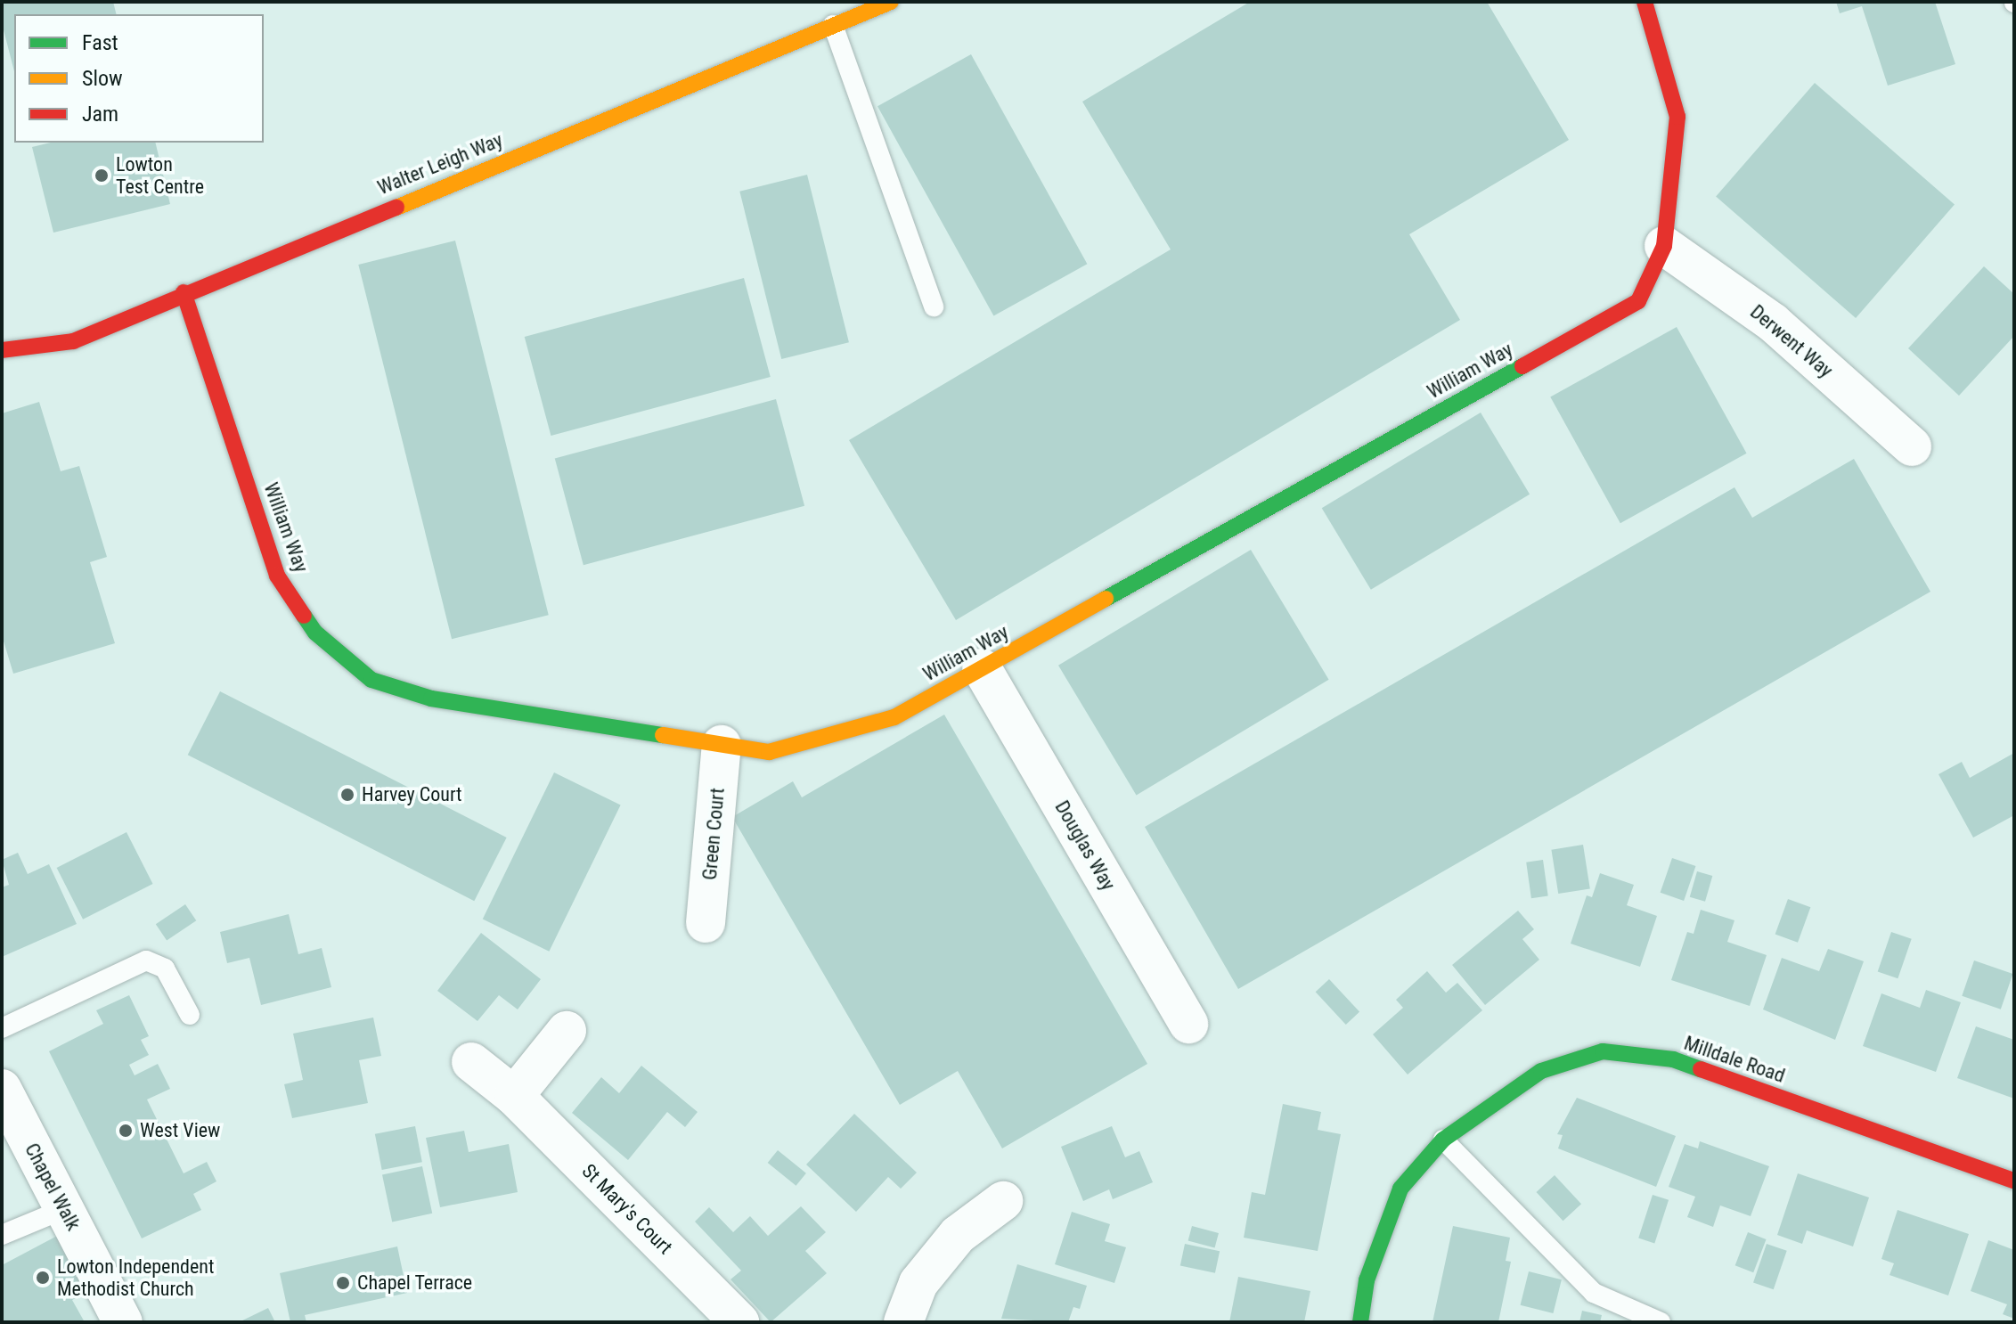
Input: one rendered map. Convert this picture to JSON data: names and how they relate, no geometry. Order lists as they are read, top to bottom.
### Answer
{
  "streets": {
    "street": [
      "Walter Leigh Way",
      "Derwent Way",
      "William Way",
      "Green Court",
      "Douglas Way",
      "Milldale Road",
      "Chapel Walk",
      "St Mary's Court"
    ]
  },
  "crossings": [
    ["Walter Leigh Way", "William Way"],
    ["Derwent Way", "William Way"],
    ["William Way", "Green Court"],
    ["William Way", "Douglas Way"]
  ],
  "places": [
    "Lowton Test Centre",
    "Harvey Court",
    "West View",
    "Lowton Independent Methodist Church",
    "Chapel Terrace"
  ],
  "legend": ["Fast", "Slow", "Jam"]
}
